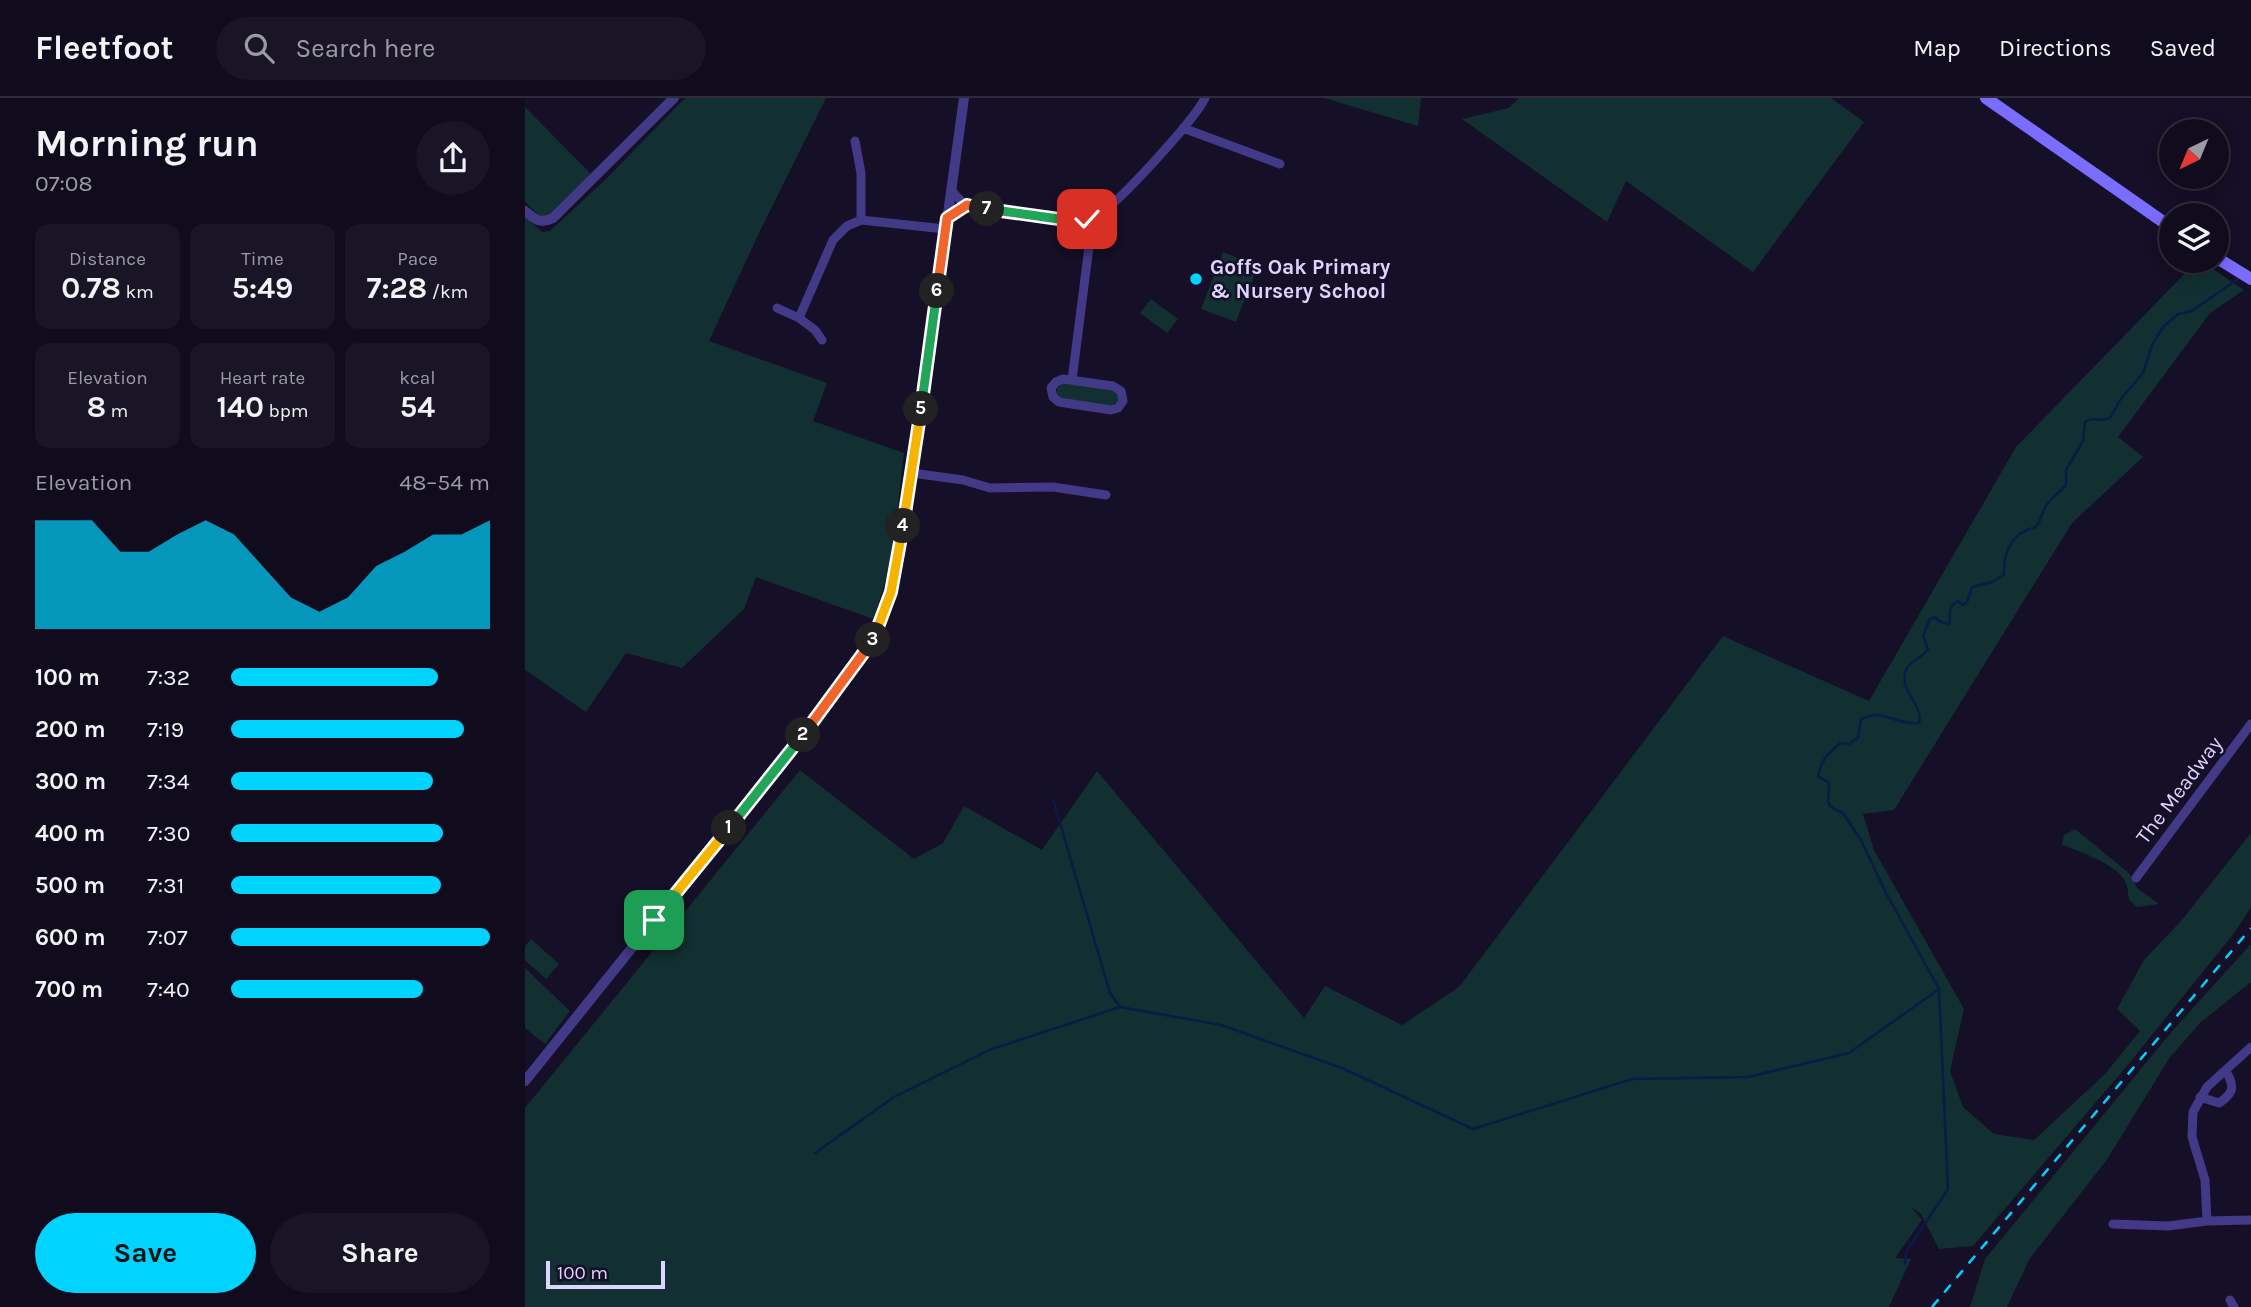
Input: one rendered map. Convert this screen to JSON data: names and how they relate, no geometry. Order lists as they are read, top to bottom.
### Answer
{
  "streets": {
    "street": ["The Meadway"]
  },
  "places": ["Goffs Oak Primary & Nursery School"],
  "scale_bar": "100 m",
  "north": "bottom left",
  "page": {
    "header": "Fleetfoot",
    "search": "Search here",
    "nav": ["Map", "Directions", "Saved"],
    "heading": ["Morning run", "07:08"],
    "pins": [
      "7",
      "6",
      "5",
      "4",
      "3",
      "2",
      "1"
    ],
    "stats": [
      ["Distance", "0.78 km"],
      ["Time", "5:49"],
      ["Pace", "7:28 /km"],
      ["Elevation", "8 m"],
      ["Heart rate", "140 bpm"],
      ["kcal", "54"]
    ],
    "chart": ["Elevation", "48–54 m"],
    "list": [
      {
        "name": "100 m",
        "note": "7:32"
      },
      {
        "name": "200 m",
        "note": "7:19"
      },
      {
        "name": "300 m",
        "note": "7:34"
      },
      {
        "name": "400 m",
        "note": "7:30"
      },
      {
        "name": "500 m",
        "note": "7:31"
      },
      {
        "name": "600 m",
        "note": "7:07"
      },
      {
        "name": "700 m",
        "note": "7:40"
      }
    ],
    "buttons": ["Save", "Share"],
    "scale": "100 m"
  }
}
